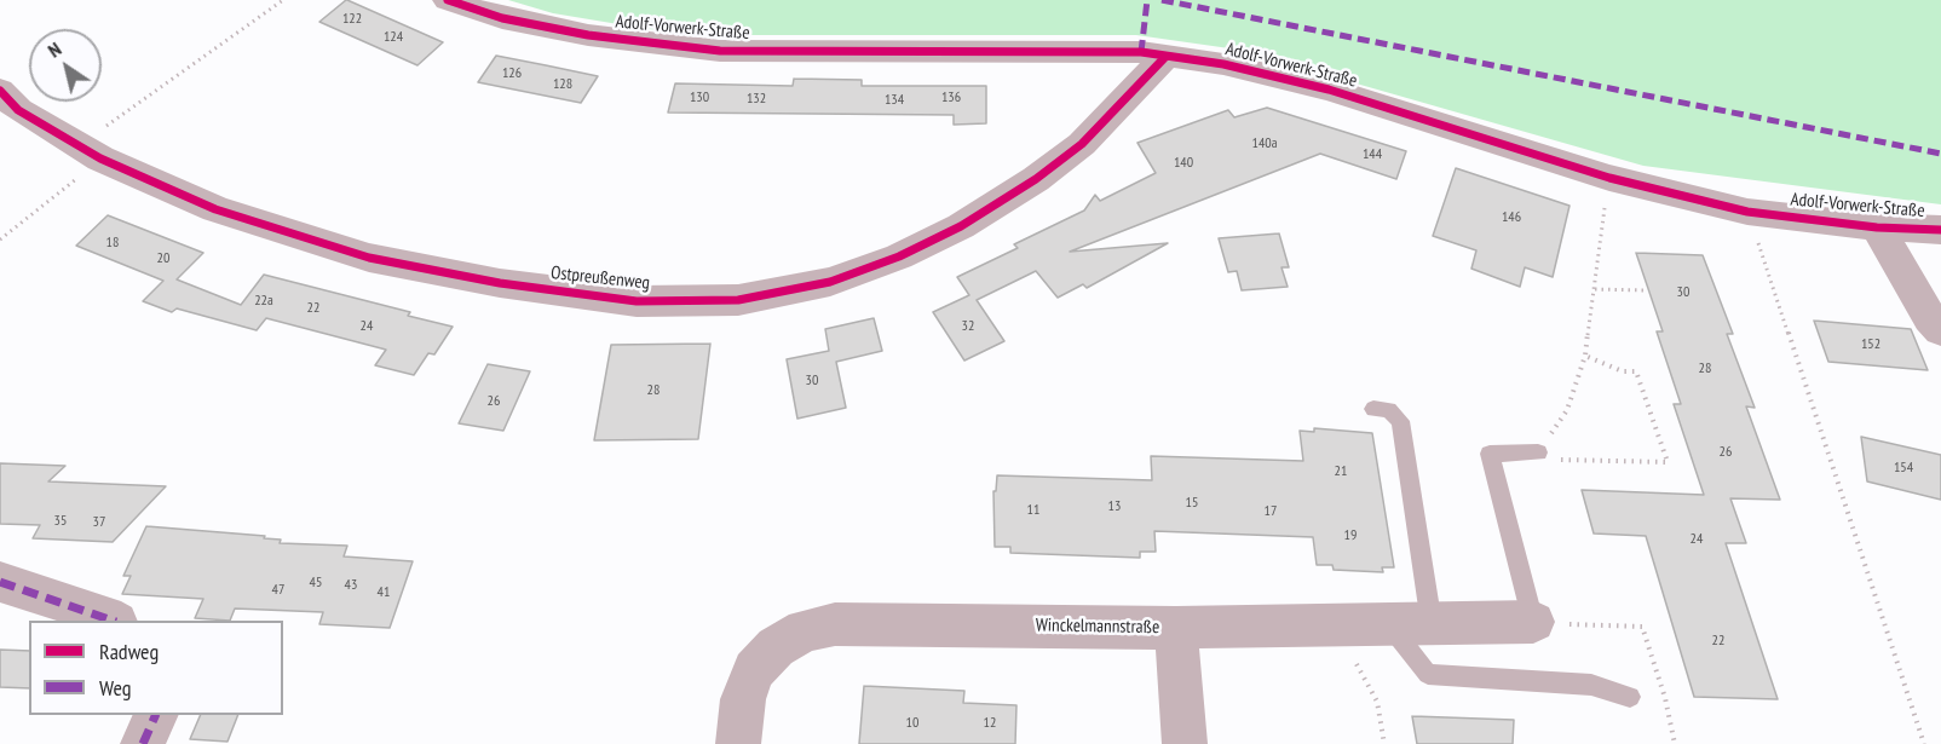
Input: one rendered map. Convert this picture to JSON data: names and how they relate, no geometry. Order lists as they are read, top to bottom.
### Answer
{
  "streets": {
    "street": ["Adolf-Vorwerk-Straße", "Ostpreußenweg", "Winckelmannstraße"]
  },
  "crossings": [
    ["Adolf-Vorwerk-Straße", "Ostpreußenweg"]
  ],
  "house_numbers": [
    "122",
    "124",
    "126",
    "128",
    "130",
    "136",
    "132",
    "134",
    "140a",
    "144",
    "140",
    "146",
    "18",
    "20",
    "30",
    "22a",
    "22",
    "24",
    "32",
    "152",
    "28",
    "30",
    "28",
    "26",
    "26",
    "154",
    "21",
    "15",
    "13",
    "11",
    "17",
    "35",
    "37",
    "19",
    "24",
    "45",
    "43",
    "47",
    "41",
    "22",
    "10",
    "12"
  ],
  "legend": ["Radweg", "Weg"],
  "north": "top left"
}
